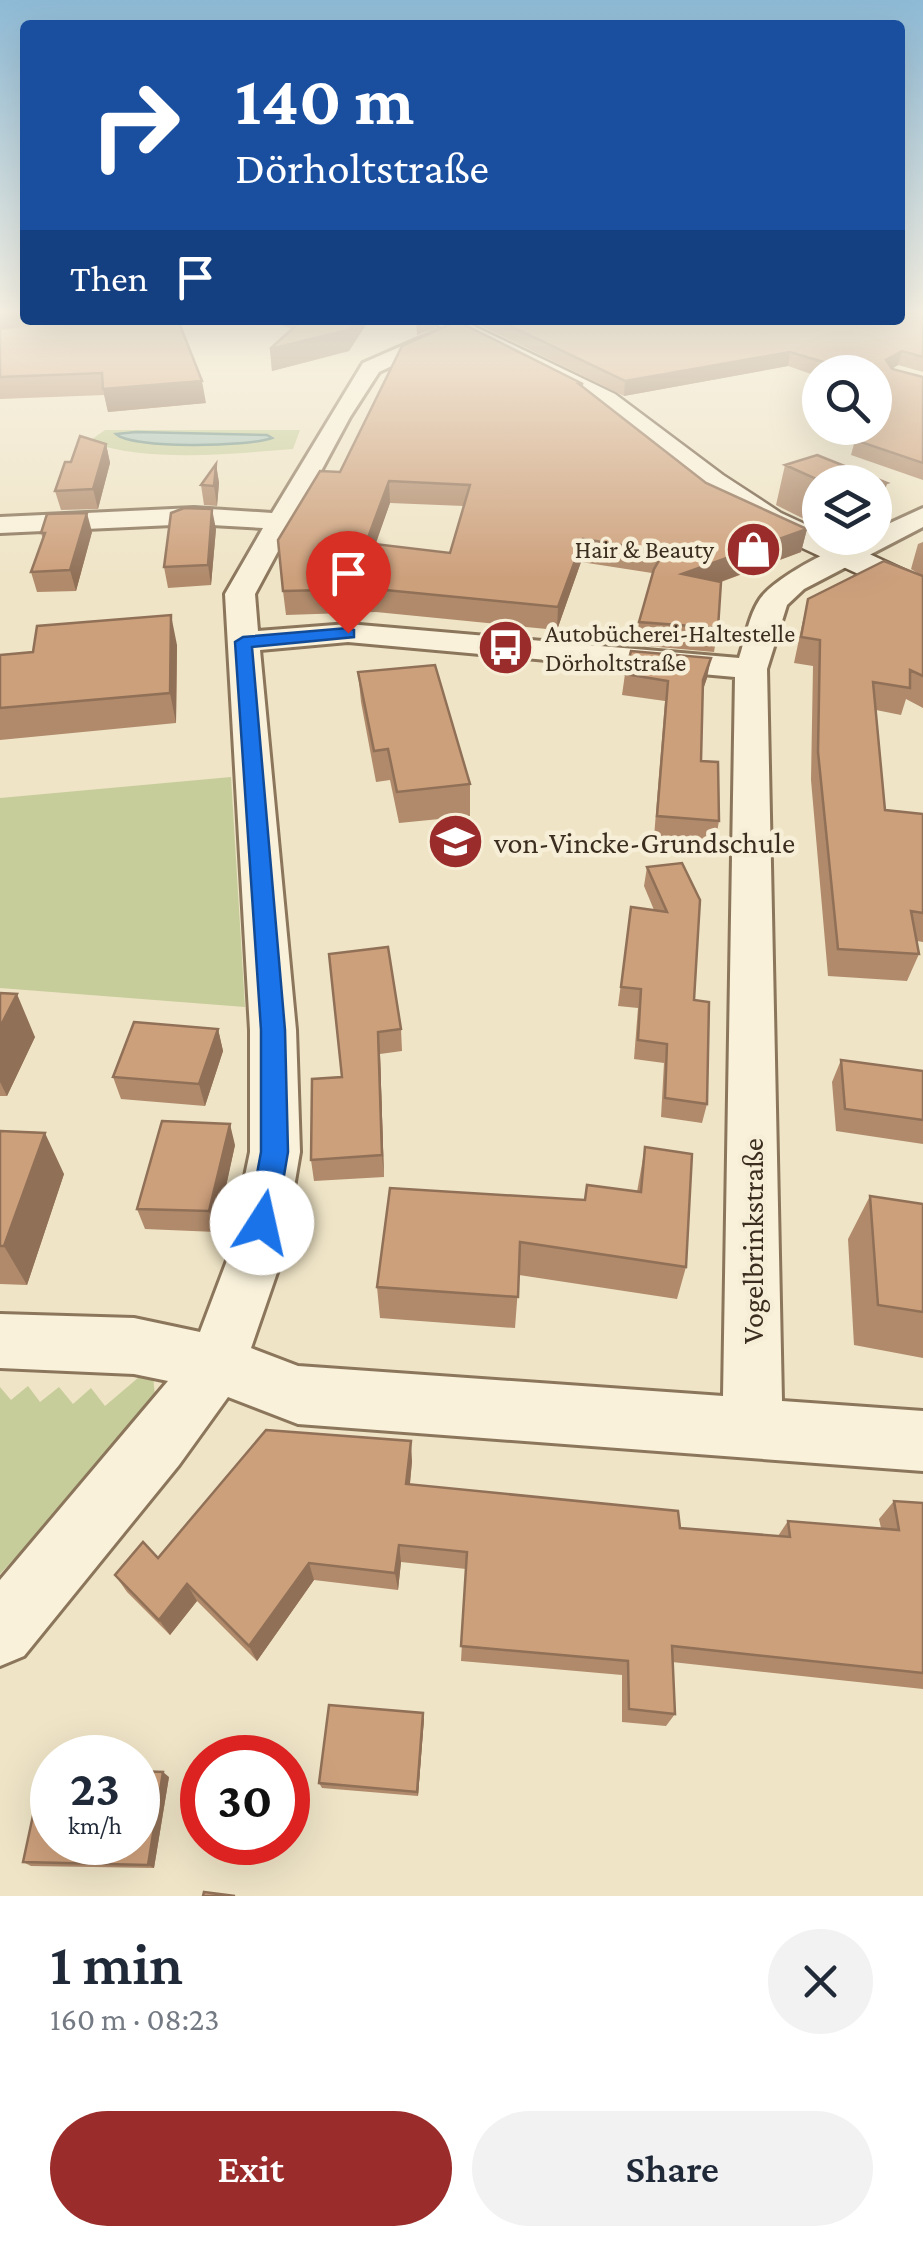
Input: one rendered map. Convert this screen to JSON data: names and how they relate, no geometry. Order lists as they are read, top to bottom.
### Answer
{
  "streets": {
    "street": ["Vogelbrinkstraße"]
  },
  "places": {
    "shop": ["Hair & Beauty"],
    "bus stop": ["Autobücherei-Haltestelle Dörholtstraße"],
    "school or university": ["von-Vincke-Grundschule"]
  },
  "page": {
    "turn": ["140 m", "Dörholtstraße"],
    "then": "Then",
    "speed": "23 km/h",
    "limit": "30",
    "heading": ["1 min", "160 m · 08:23"],
    "buttons": ["Exit", "Share"]
  }
}
